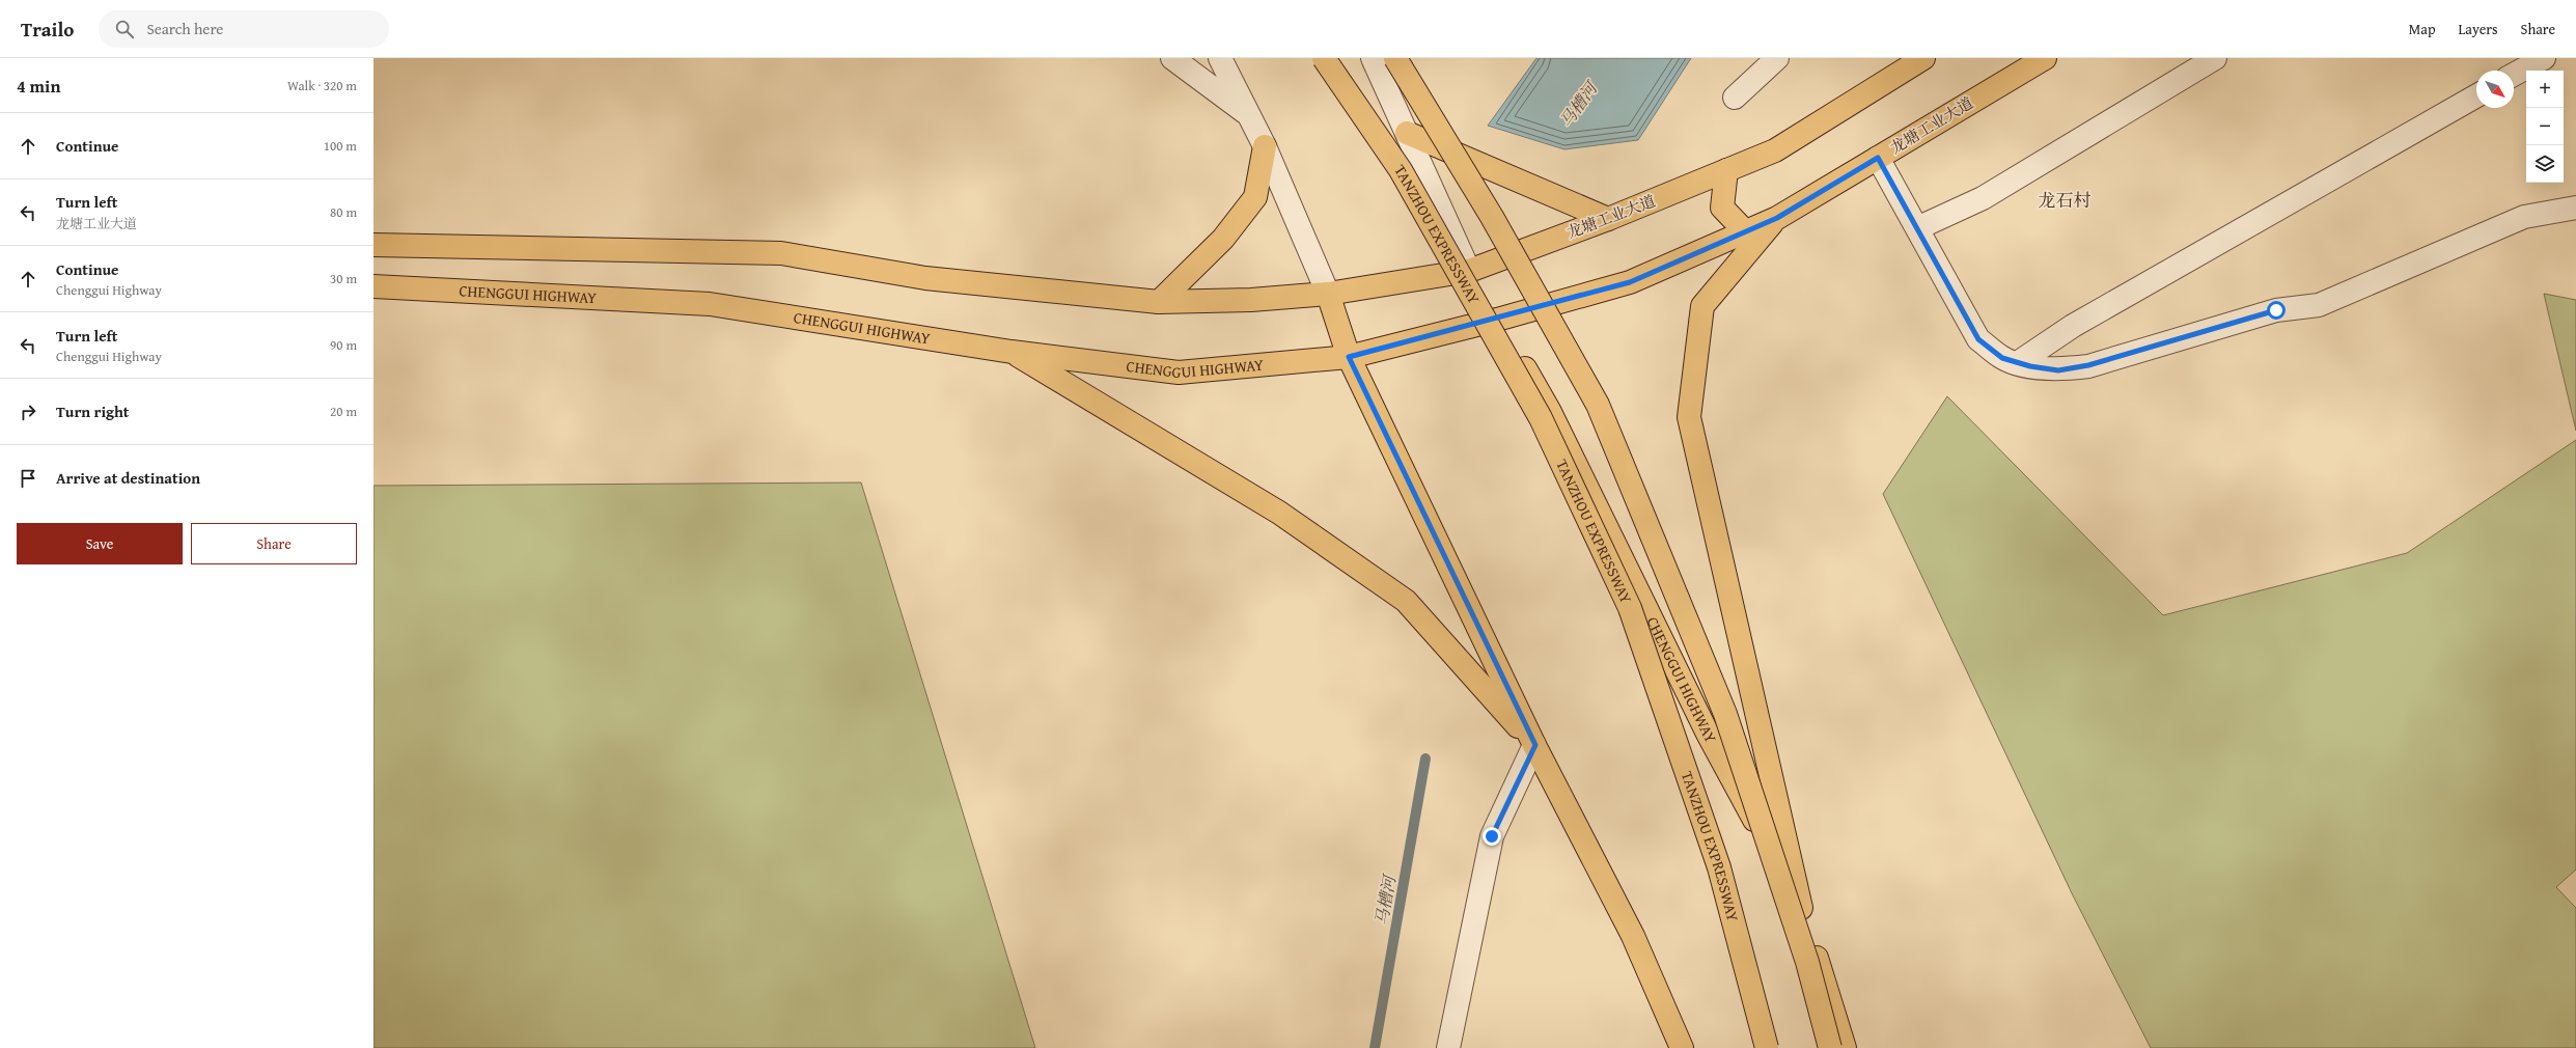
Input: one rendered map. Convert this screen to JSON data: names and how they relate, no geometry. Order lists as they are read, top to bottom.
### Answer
{
  "streets": {
    "main road": ["龙塘工业大道", "TANZHOU EXPRESSWAY", "CHENGGUI HIGHWAY"]
  },
  "crossings": [
    ["龙塘工业大道", "CHENGGUI HIGHWAY"]
  ],
  "districts": ["龙石村"],
  "water": ["马槽河"],
  "north": "bottom right",
  "page": {
    "header": "Trailo",
    "search": "Search here",
    "nav": ["Map", "Layers", "Share"],
    "heading": ["4 min", "Walk · 320 m"],
    "map_buttons": ["+", "−"],
    "list": [
      ["Continue", "100 m"],
      ["Turn left", "龙塘工业大道", "80 m"],
      ["Continue", "Chenggui Highway", "30 m"],
      ["Turn left", "Chenggui Highway", "90 m"],
      ["Turn right", "20 m"],
      "Arrive at destination"
    ],
    "buttons": ["Save", "Share"]
  }
}
